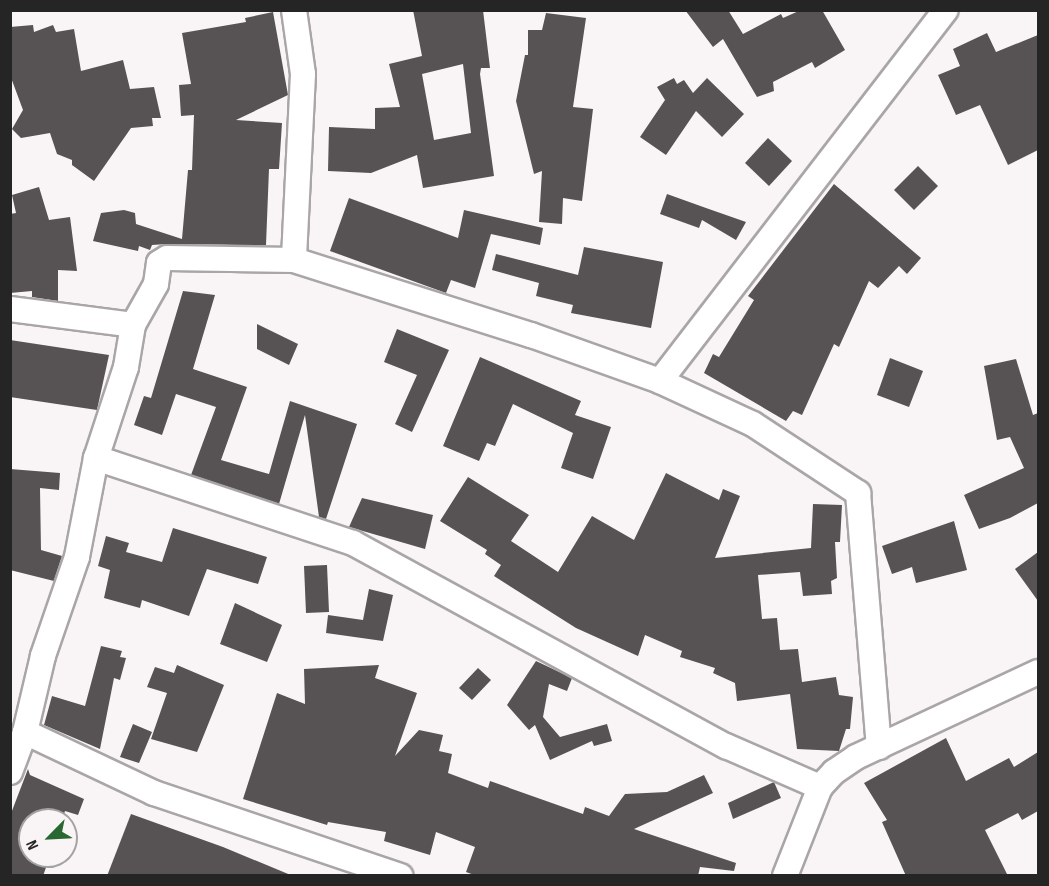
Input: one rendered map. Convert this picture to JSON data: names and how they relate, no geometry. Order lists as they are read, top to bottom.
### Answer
{
  "north": "bottom left"
}
